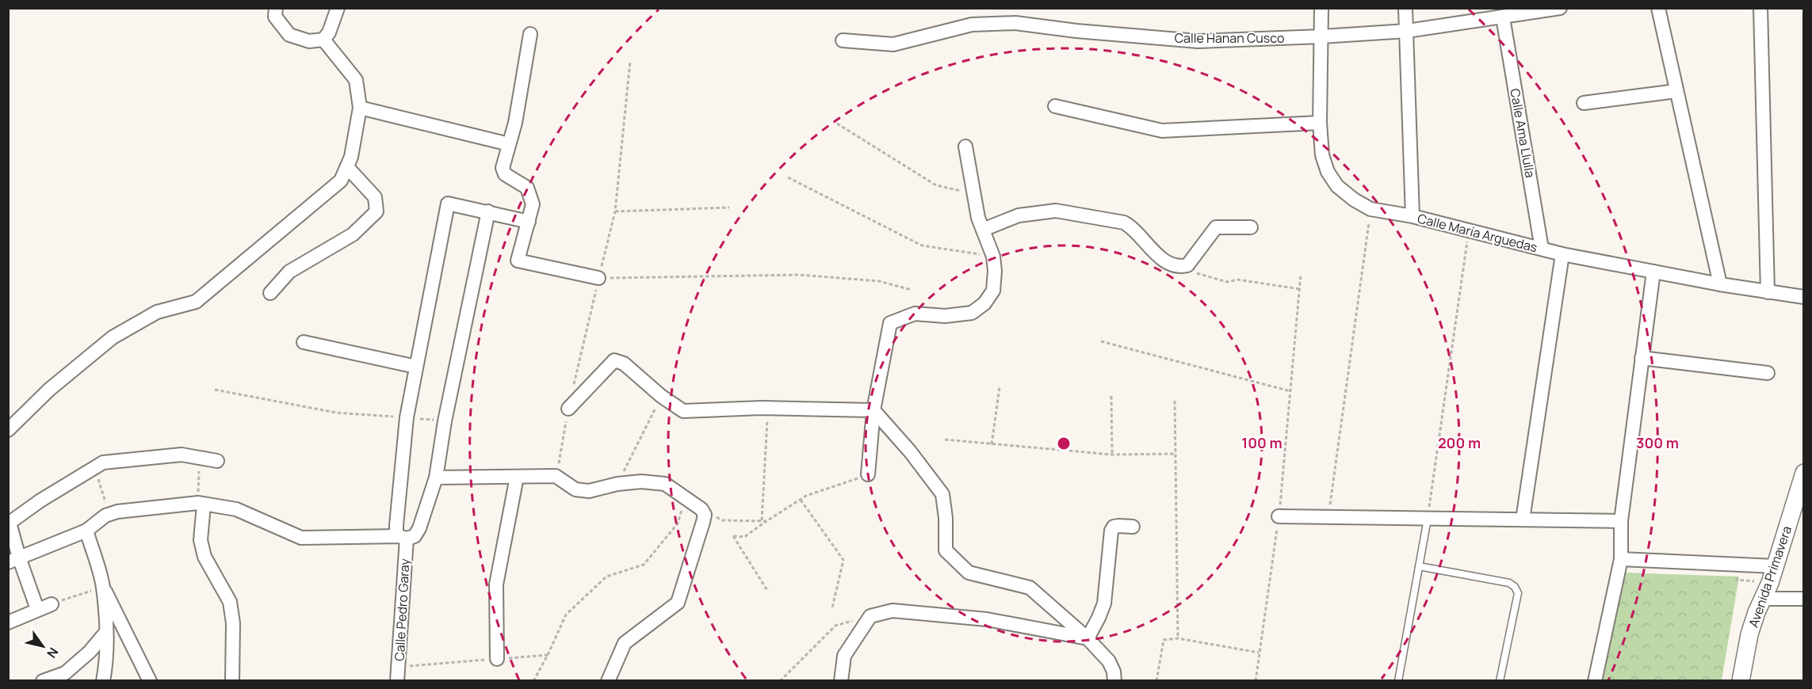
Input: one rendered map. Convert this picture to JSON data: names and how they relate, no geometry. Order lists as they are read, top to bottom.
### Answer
{
  "streets": {
    "street": [
      "Calle Hanan Cusco",
      "Calle Ama Llulla",
      "Calle María Arguedas",
      "Avenida Primavera",
      "Calle Pedro Garay"
    ]
  },
  "crossings": [
    ["Calle Hanan Cusco", "Calle Ama Llulla"],
    ["Calle Hanan Cusco", "Calle María Arguedas"],
    ["Calle Ama Llulla", "Calle María Arguedas"]
  ],
  "north": "bottom right",
  "rings": ["100 m", "200 m", "300 m"]
}
